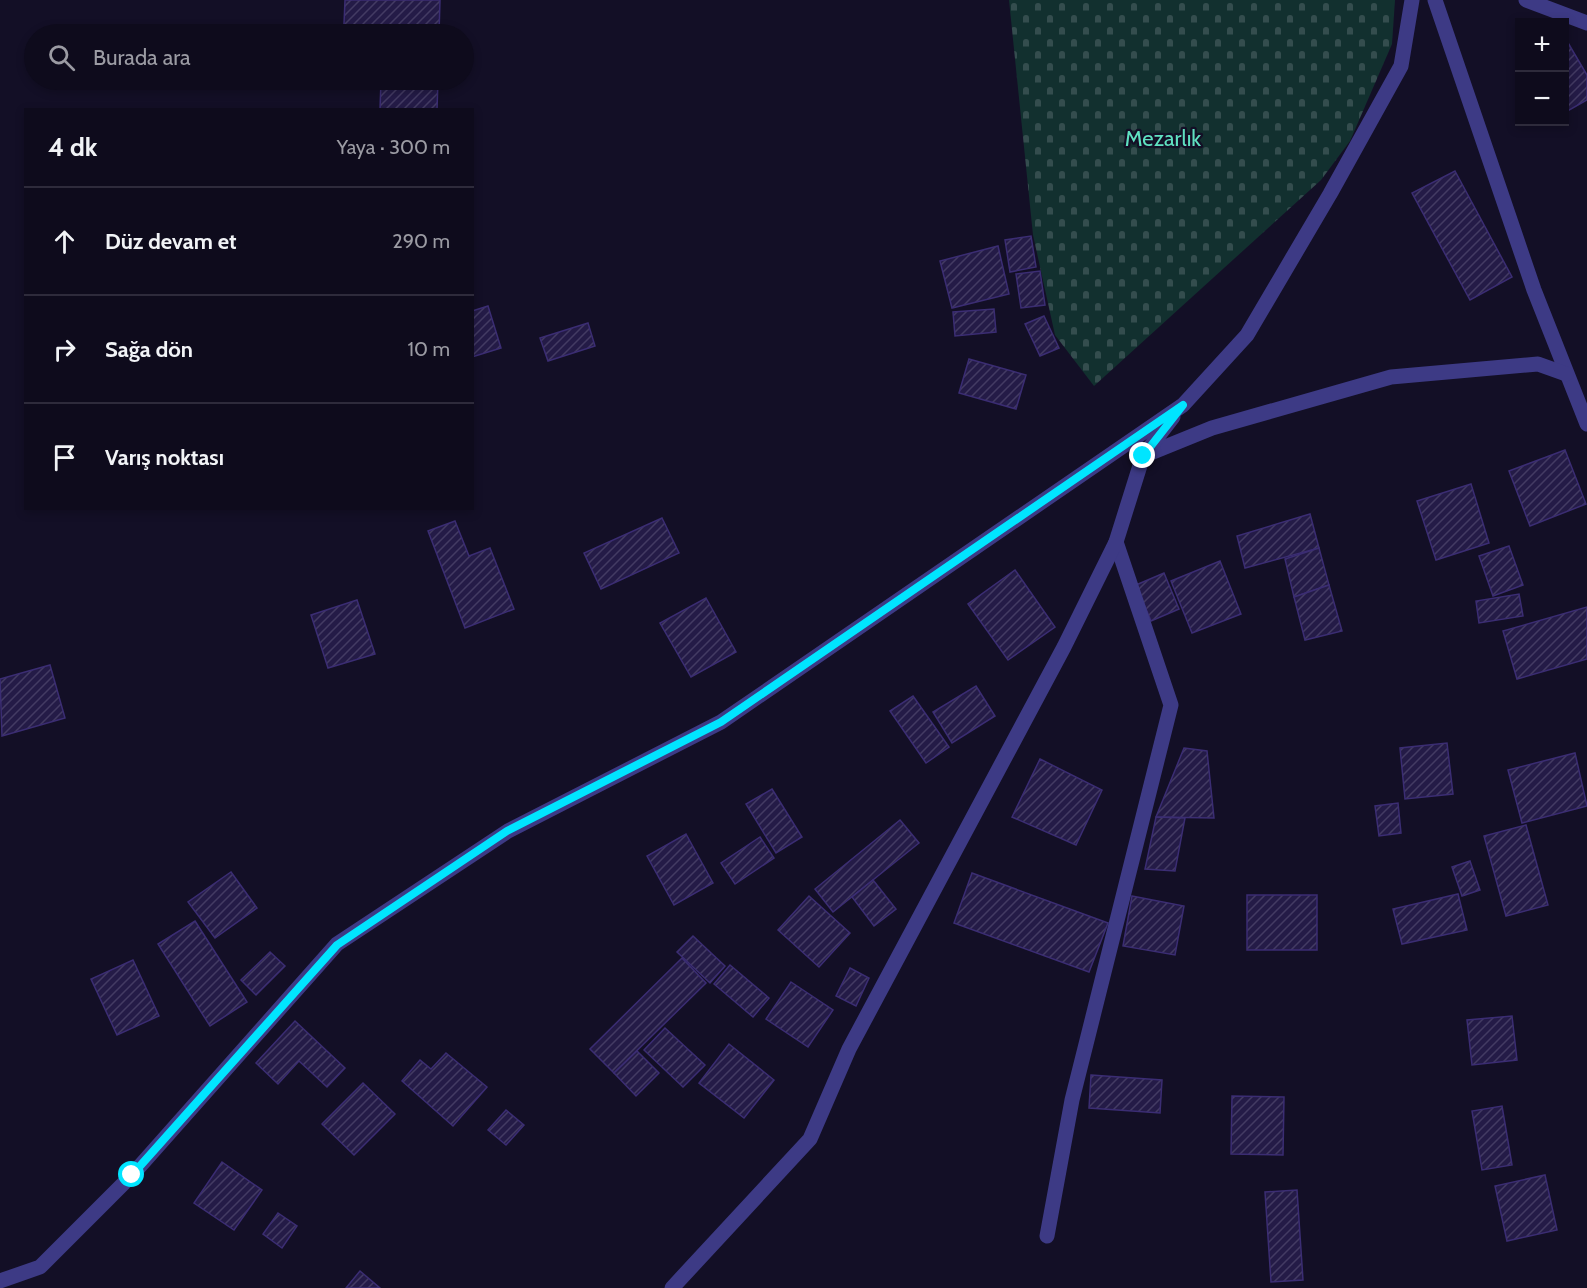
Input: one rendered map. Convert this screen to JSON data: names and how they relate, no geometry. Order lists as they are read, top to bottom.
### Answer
{
  "parks": ["Mezarlık"],
  "page": {
    "map_buttons": ["+", "−"],
    "search": "Burada ara",
    "heading": ["4 dk", "Yaya · 300 m"],
    "list": [
      ["Düz devam et", "290 m"],
      ["Sağa dön", "10 m"],
      "Varış noktası"
    ]
  }
}
